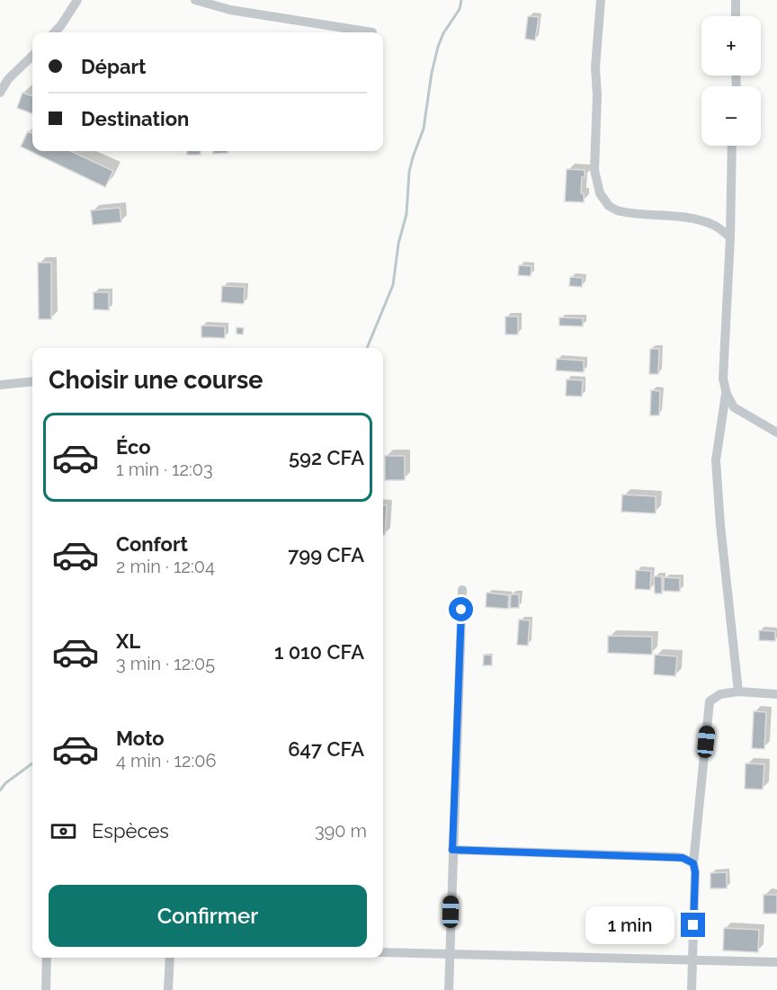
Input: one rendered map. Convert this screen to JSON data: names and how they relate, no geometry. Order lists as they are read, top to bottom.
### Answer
{
  "page": {
    "map_buttons": ["+", "−"],
    "banner": ["Départ", "Destination"],
    "heading": "Choisir une course",
    "list": [
      {
        "name": "Éco",
        "note": "1 min · 12:03",
        "value": "592 CFA"
      },
      {
        "name": "Confort",
        "note": "2 min · 12:04",
        "value": "799 CFA"
      },
      {
        "name": "XL",
        "note": "3 min · 12:05",
        "value": "1 010 CFA"
      },
      {
        "name": "Moto",
        "note": "4 min · 12:06",
        "value": "647 CFA"
      }
    ],
    "pay": ["Espèces", "390 m"],
    "buttons": "Confirmer",
    "bubble": "1 min"
  }
}
